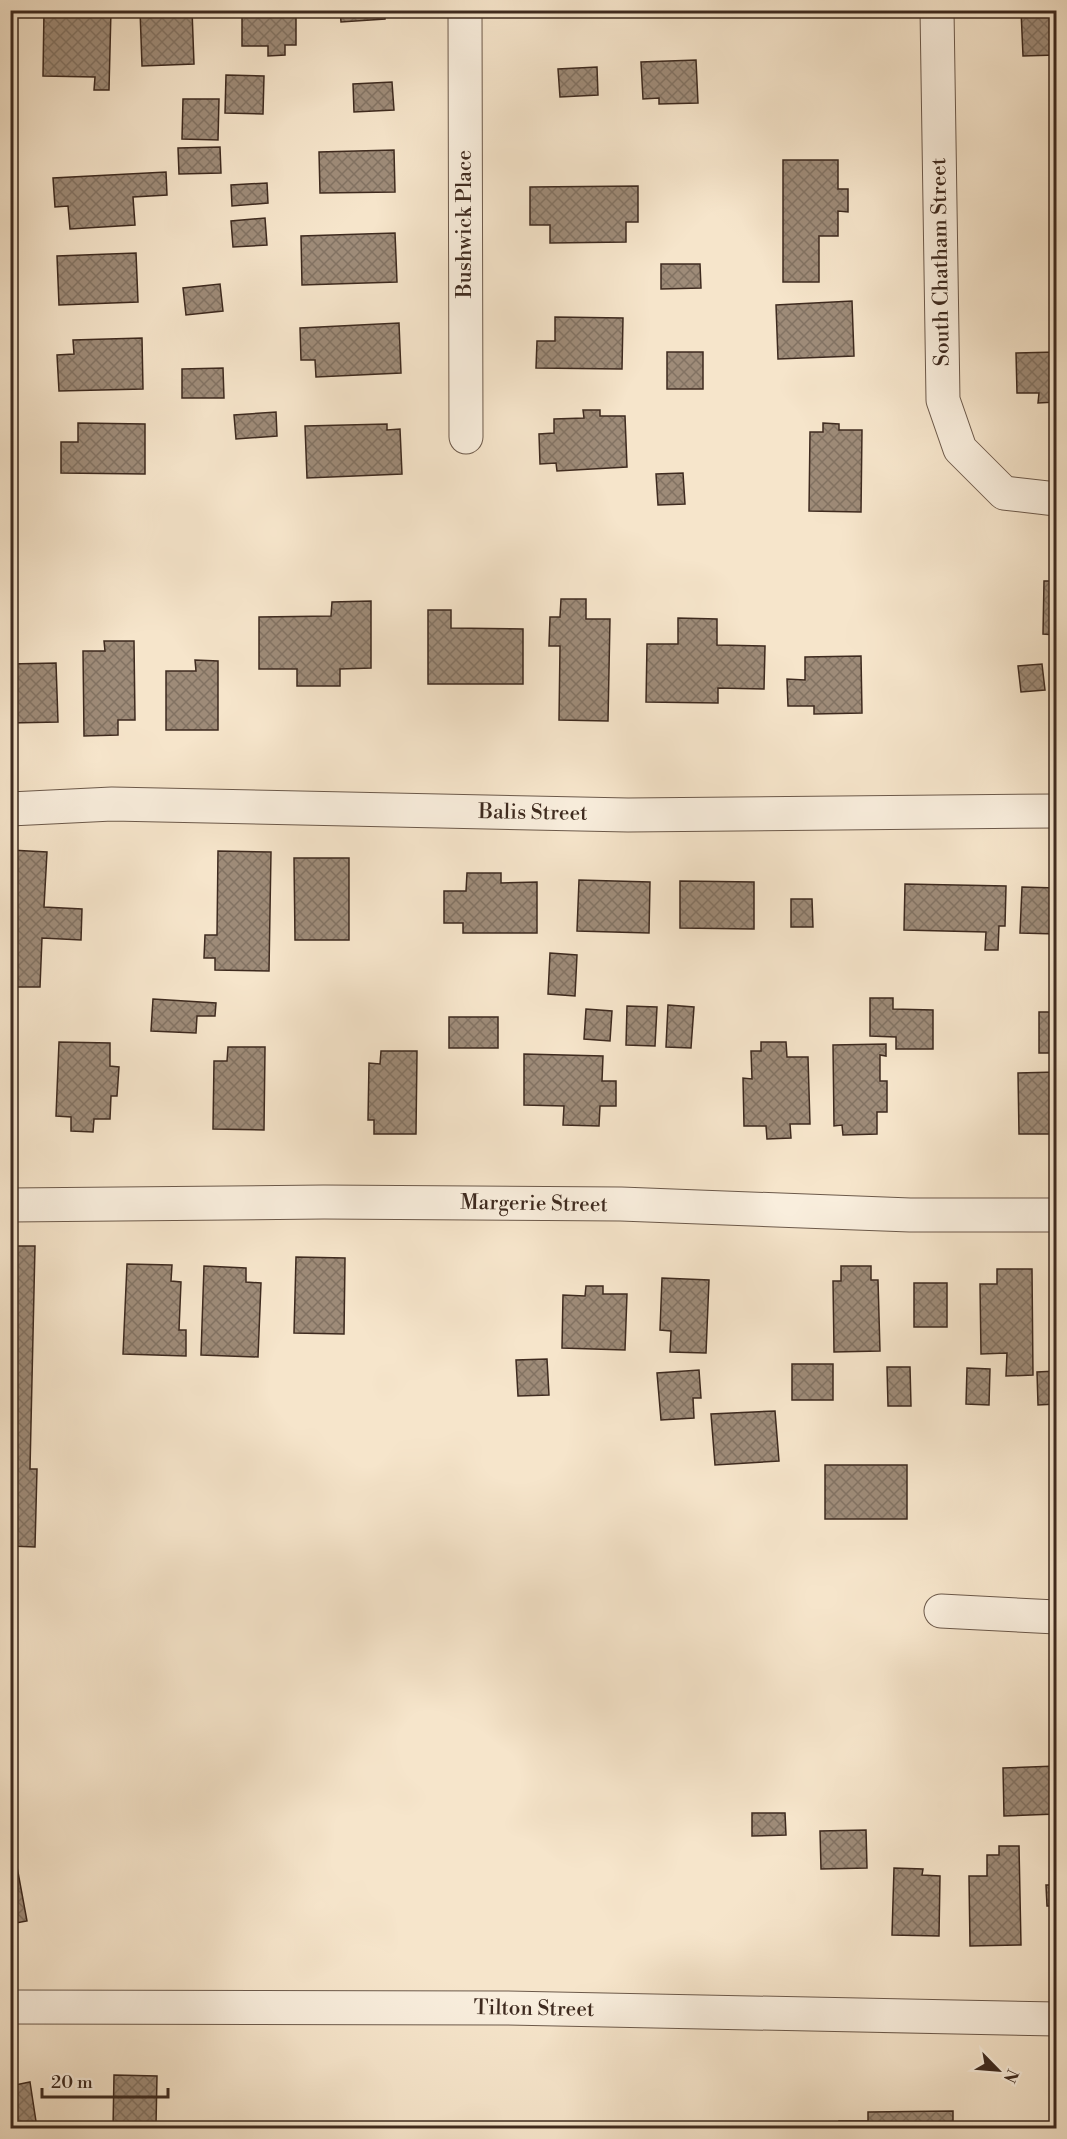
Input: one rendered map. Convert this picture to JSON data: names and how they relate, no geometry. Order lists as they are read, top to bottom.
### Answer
{
  "streets": {
    "street": [
      "Bushwick Place",
      "South Chatham Street",
      "Balis Street",
      "Margerie Street",
      "Tilton Street"
    ]
  },
  "scale_bar": "20 m",
  "north": "bottom right"
}
